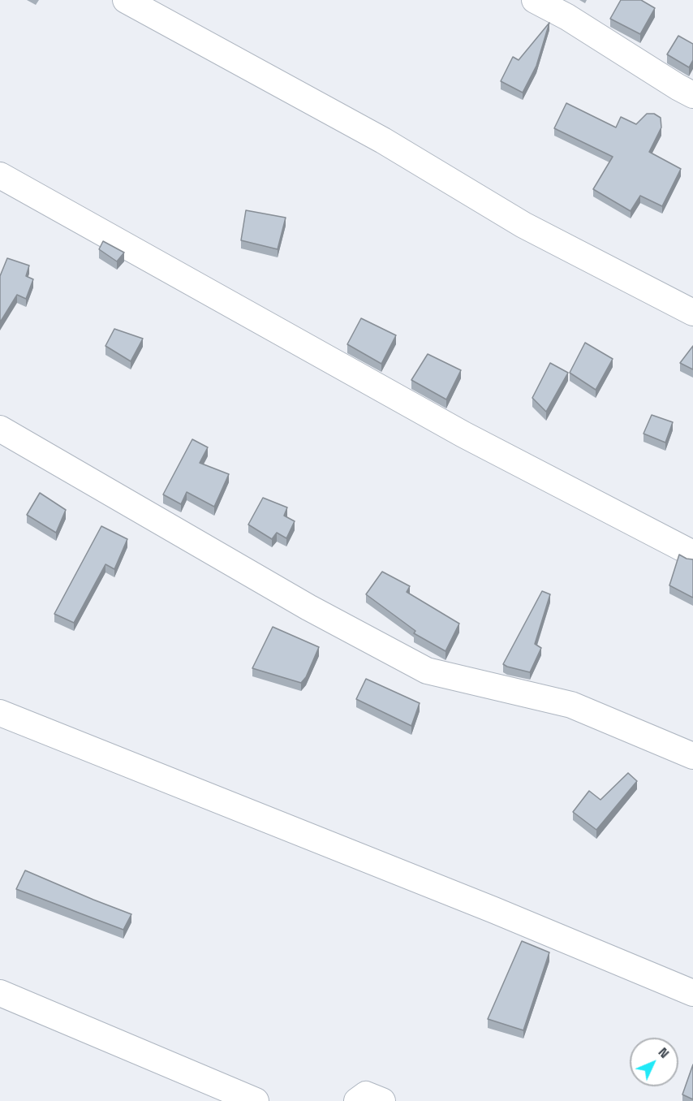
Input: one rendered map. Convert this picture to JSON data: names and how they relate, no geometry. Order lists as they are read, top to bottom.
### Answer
{
  "north": "top right"
}
